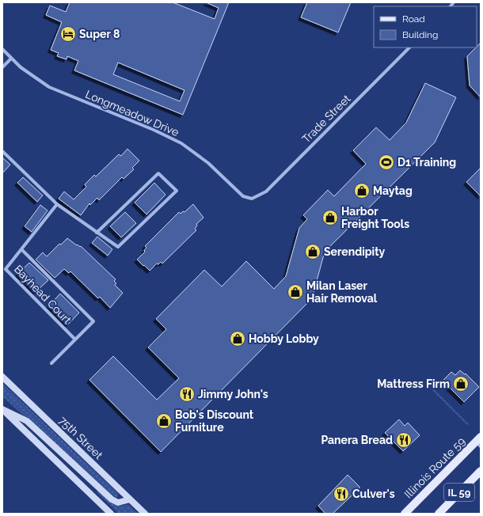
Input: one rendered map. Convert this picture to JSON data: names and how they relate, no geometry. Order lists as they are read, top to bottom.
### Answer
{
  "streets": {
    "main road": ["75th Street", "Illinois Route 59", "IL 59"],
    "street": ["Longmeadow Drive", "Trade Street", "Bayhead Court"]
  },
  "crossings": [
    ["Longmeadow Drive", "Trade Street"]
  ],
  "places": {
    "hotel": ["Super 8"],
    "sports": ["D1 Training"],
    "shop": [
      "Maytag",
      "Harbor Freight Tools",
      "Serendipity",
      "Milan Laser Hair Removal",
      "Hobby Lobby",
      "Mattress Firm",
      "Bob's Discount Furniture"
    ],
    "restaurant": ["Jimmy John's", "Panera Bread", "Culver's"]
  },
  "legend": ["Road", "Building"]
}
